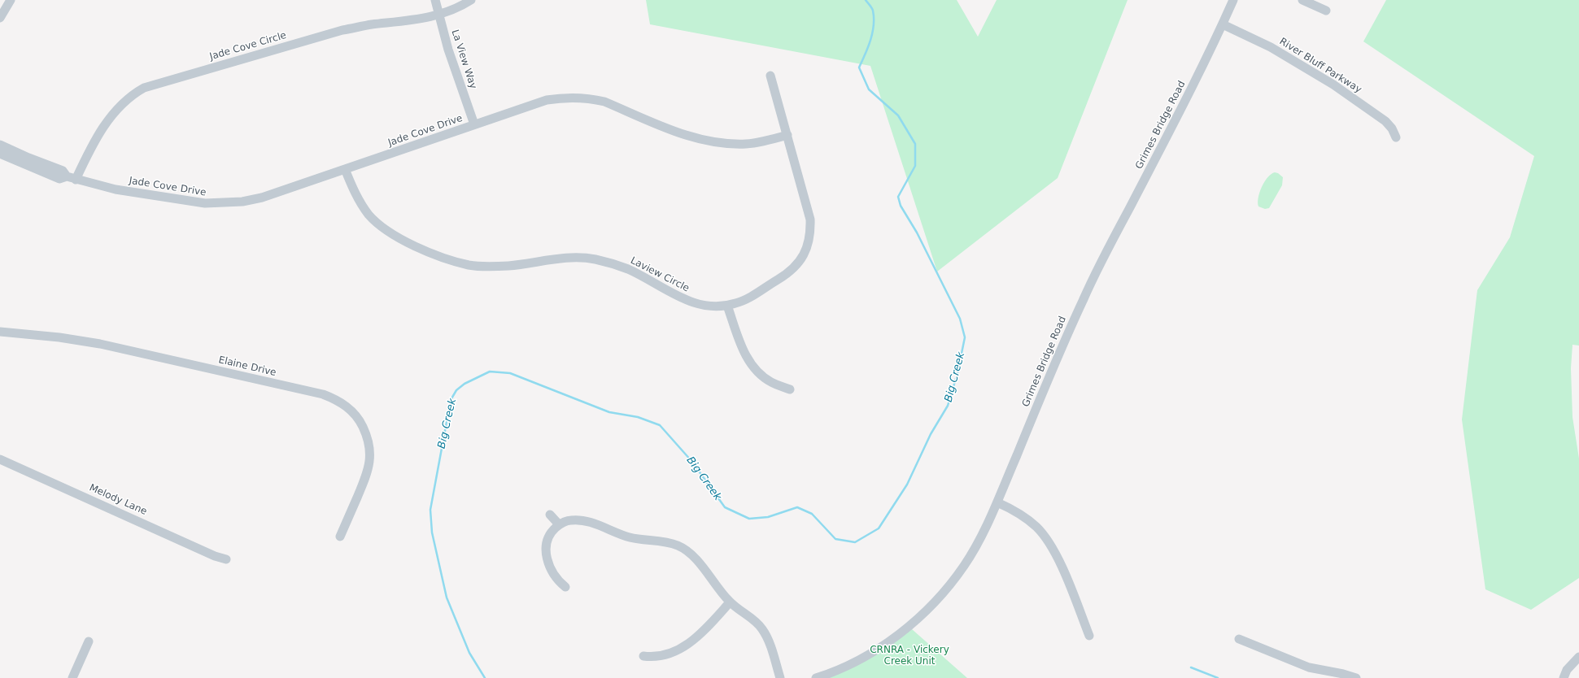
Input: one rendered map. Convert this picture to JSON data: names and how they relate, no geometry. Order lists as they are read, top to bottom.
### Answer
{
  "streets": {
    "street": [
      "Jade Cove Circle",
      "La View Way",
      "River Bluff Parkway",
      "Grimes Bridge Road",
      "Jade Cove Drive",
      "Laview Circle",
      "Elaine Drive",
      "Melody Lane"
    ]
  },
  "crossings": [
    ["Jade Cove Circle", "La View Way"],
    ["Jade Cove Circle", "Jade Cove Drive"],
    ["La View Way", "Jade Cove Drive"],
    ["River Bluff Parkway", "Grimes Bridge Road"],
    ["Jade Cove Drive", "Laview Circle"]
  ],
  "water": ["Big Creek"],
  "parks": ["CRNRA - Vickery Creek Unit"]
}
